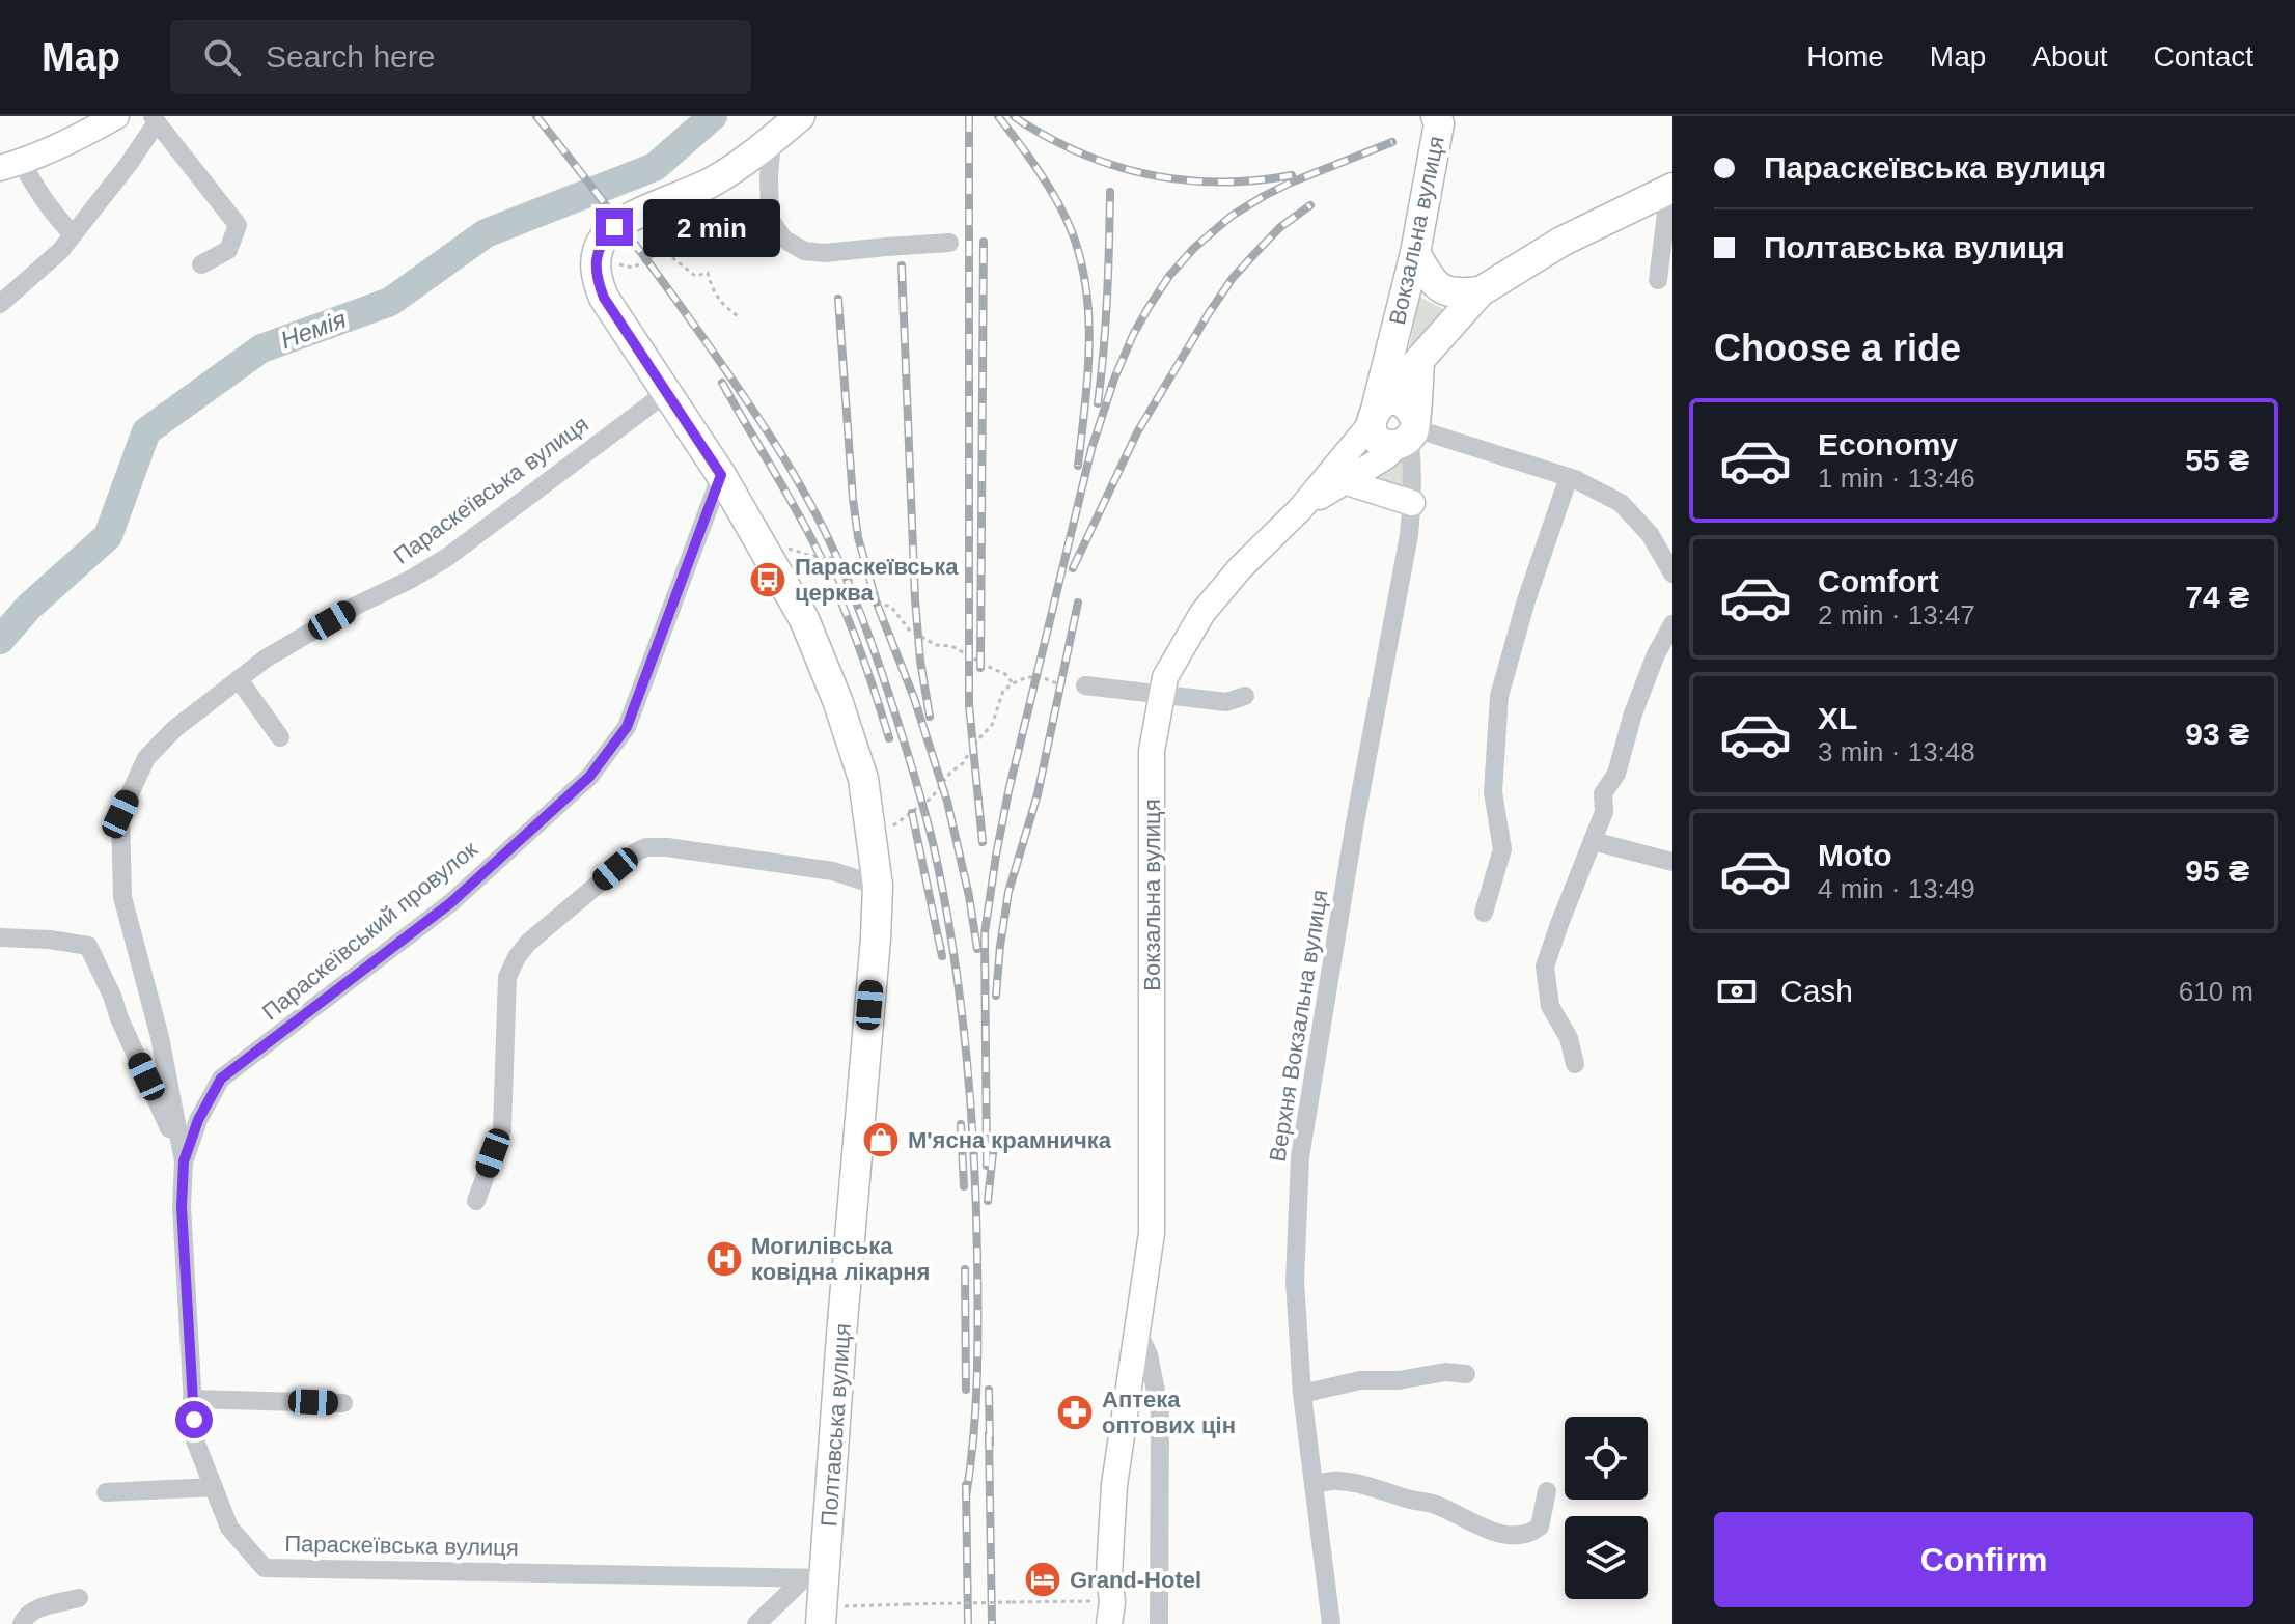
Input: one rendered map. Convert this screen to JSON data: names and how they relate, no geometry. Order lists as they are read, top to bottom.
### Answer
{
  "streets": {
    "highway": ["Вокзальна вулиця", "Полтавська вулиця"],
    "street": ["Параскеївська вулиця", "Параскеївський провулок", "Верхня Вокзальна вулиця"]
  },
  "crossings": [
    ["Вокзальна вулиця", "Верхня Вокзальна вулиця"],
    ["Параскеївська вулиця", "Параскеївський провулок"],
    ["Параскеївська вулиця", "Полтавська вулиця"],
    ["Параскеївський провулок", "Полтавська вулиця"]
  ],
  "water": ["Немія"],
  "places": {
    "bus stop": ["Параскеївська церква"],
    "shop": ["М'ясна крамничка"],
    "hospital": ["Могилівська ковідна лікарня"],
    "pharmacy": ["Аптека оптових цін"],
    "hotel": ["Grand-Hotel"]
  },
  "page": {
    "header": "Map",
    "search": "Search here",
    "nav": [
      "Home",
      "Map",
      "About",
      "Contact"
    ],
    "banner": ["Параскеївська вулиця", "Полтавська вулиця"],
    "bubble": "2 min",
    "heading": "Choose a ride",
    "list": [
      {
        "name": "Economy",
        "note": "1 min · 13:46",
        "value": "55 ₴"
      },
      {
        "name": "Comfort",
        "note": "2 min · 13:47",
        "value": "74 ₴"
      },
      {
        "name": "XL",
        "note": "3 min · 13:48",
        "value": "93 ₴"
      },
      {
        "name": "Moto",
        "note": "4 min · 13:49",
        "value": "95 ₴"
      }
    ],
    "pay": ["Cash", "610 m"],
    "buttons": "Confirm"
  }
}
